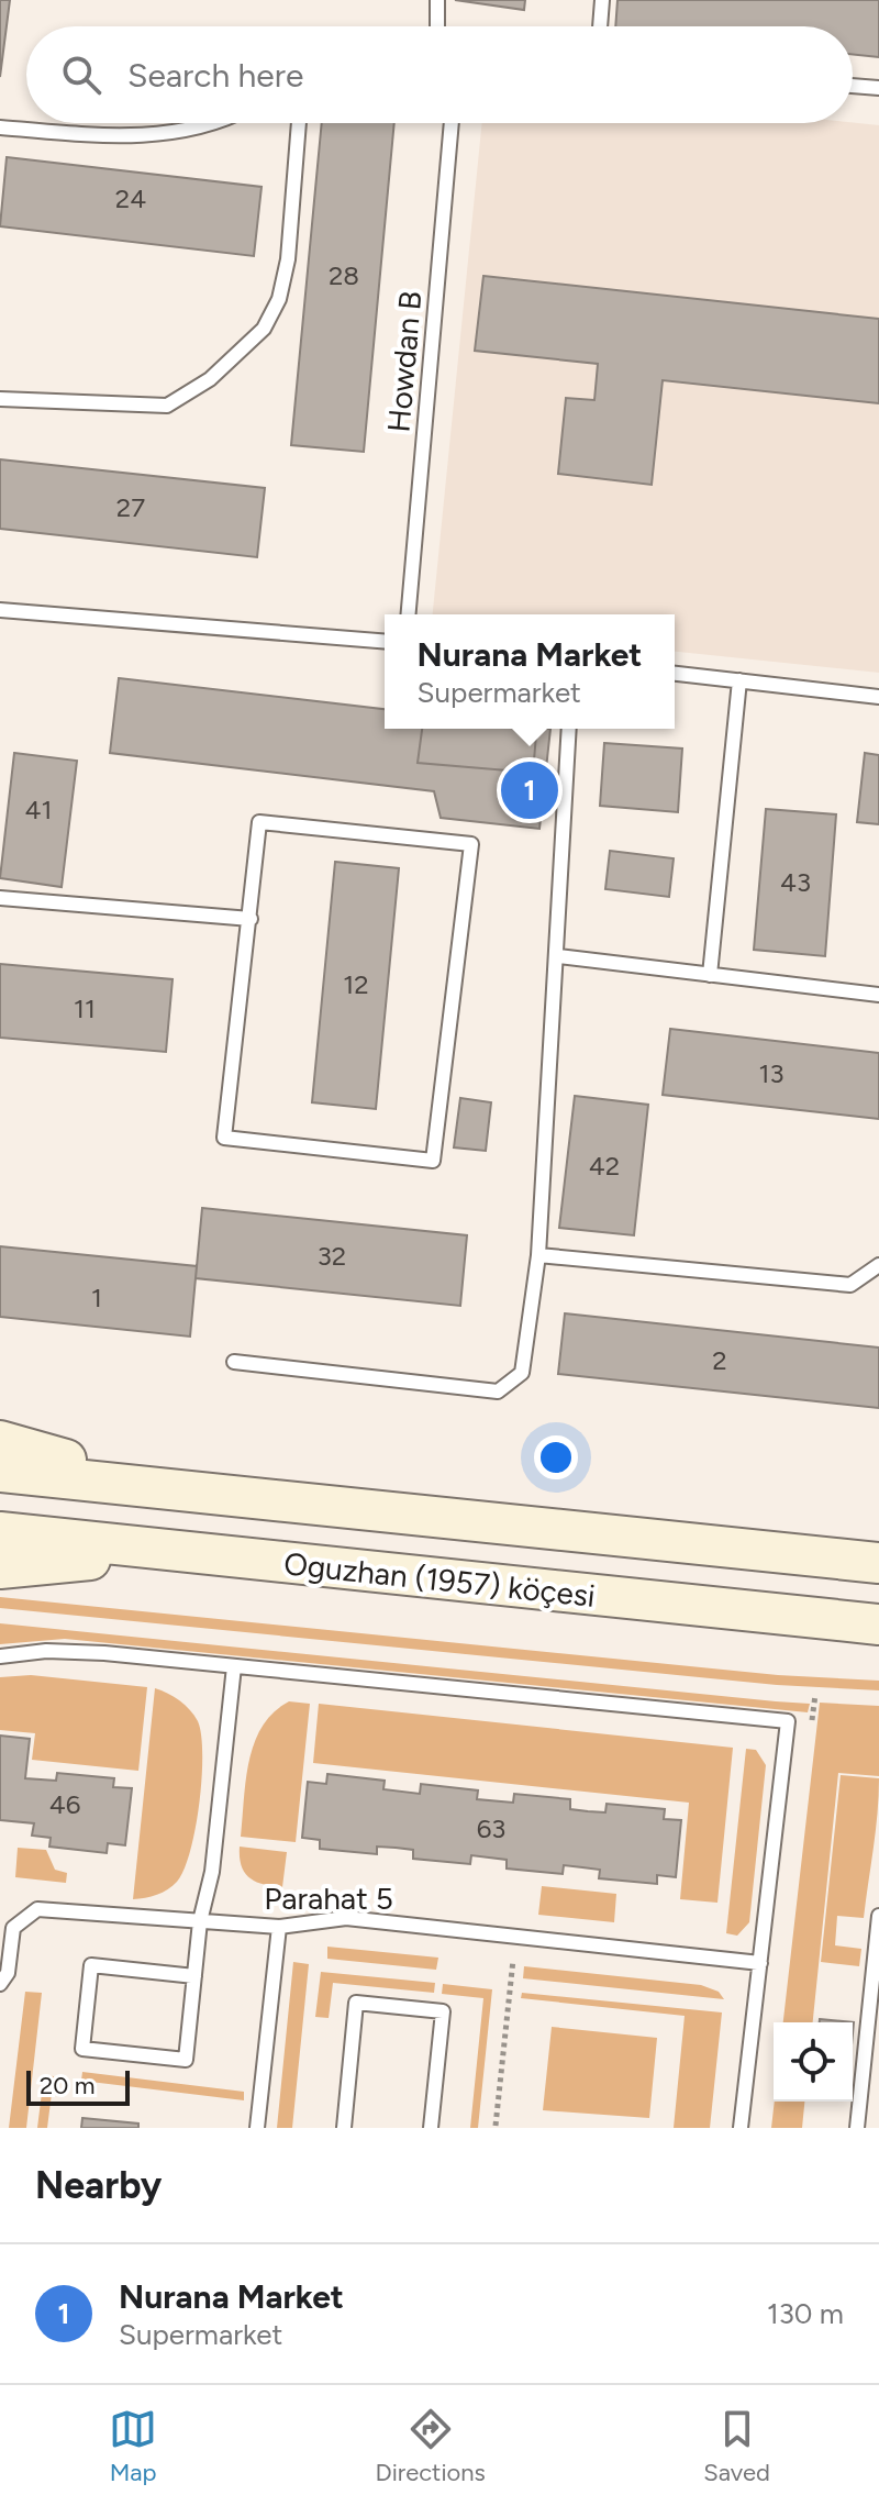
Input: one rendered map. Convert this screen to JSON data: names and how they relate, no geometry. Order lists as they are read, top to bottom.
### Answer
{
  "streets": {
    "main road": ["Oguzhan (1957) köçesi"],
    "lane": ["Howdan B", "Parahat 5"]
  },
  "house_numbers": [
    "24",
    "28",
    "27",
    "41",
    "43",
    "12",
    "11",
    "13",
    "42",
    "32",
    "1",
    "2",
    "46",
    "63"
  ],
  "scale_bar": "20 m",
  "page": {
    "search": "Search here",
    "popup": ["Nurana Market", "Supermarket"],
    "pins": "1",
    "scale": "20 m",
    "heading": "Nearby",
    "list": [
      {
        "mark": "1",
        "name": "Nurana Market",
        "note": "Supermarket",
        "value": "130 m"
      }
    ],
    "nav": ["Map", "Directions", "Saved"]
  }
}
